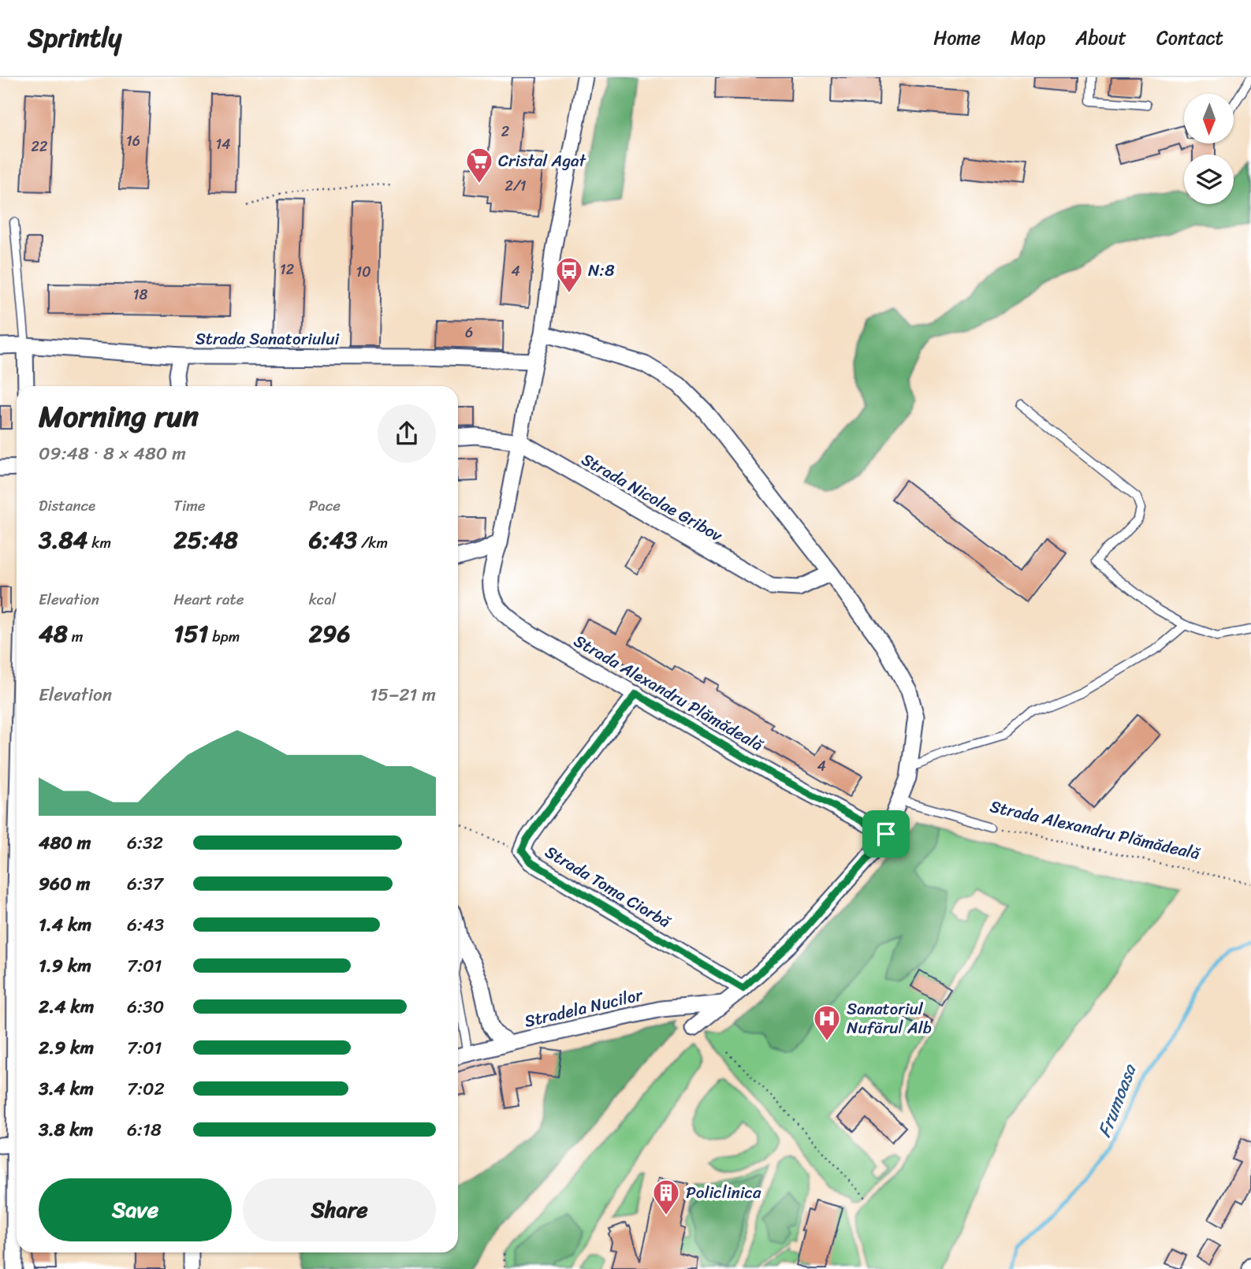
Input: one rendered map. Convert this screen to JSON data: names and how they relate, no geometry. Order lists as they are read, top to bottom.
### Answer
{
  "streets": {
    "street": [
      "Strada Sanatoriului",
      "Strada Nicolae Gribov",
      "Strada Alexandru Plămădeală",
      "Strada Toma Ciorbă",
      "Stradela Nucilor"
    ]
  },
  "crossings": [
    ["Strada Sanatoriului", "Strada Alexandru Plămădeală"],
    ["Strada Nicolae Gribov", "Strada Alexandru Plămădeală"]
  ],
  "water": ["Frumoasa"],
  "places": {
    "supermarket": ["Cristal Agat"],
    "bus stop": ["N:8"],
    "hospital": ["Sanatoriul Nufărul Alb"],
    "building": ["Policlinica"]
  },
  "house_numbers": [
    "2",
    "16",
    "14",
    "22",
    "2/1",
    "12",
    "4",
    "10",
    "18",
    "6",
    "4"
  ],
  "north": "bottom",
  "page": {
    "header": "Sprintly",
    "nav": [
      "Home",
      "Map",
      "About",
      "Contact"
    ],
    "heading": ["Morning run", "09:48 · 8 × 480 m"],
    "stats": [
      ["Distance", "3.84 km"],
      ["Time", "25:48"],
      ["Pace", "6:43 /km"],
      ["Elevation", "48 m"],
      ["Heart rate", "151 bpm"],
      ["kcal", "296"]
    ],
    "chart": ["Elevation", "15–21 m"],
    "list": [
      {
        "name": "480 m",
        "note": "6:32"
      },
      {
        "name": "960 m",
        "note": "6:37"
      },
      {
        "name": "1.4 km",
        "note": "6:43"
      },
      {
        "name": "1.9 km",
        "note": "7:01"
      },
      {
        "name": "2.4 km",
        "note": "6:30"
      },
      {
        "name": "2.9 km",
        "note": "7:01"
      },
      {
        "name": "3.4 km",
        "note": "7:02"
      },
      {
        "name": "3.8 km",
        "note": "6:18"
      }
    ],
    "buttons": ["Save", "Share"]
  }
}
